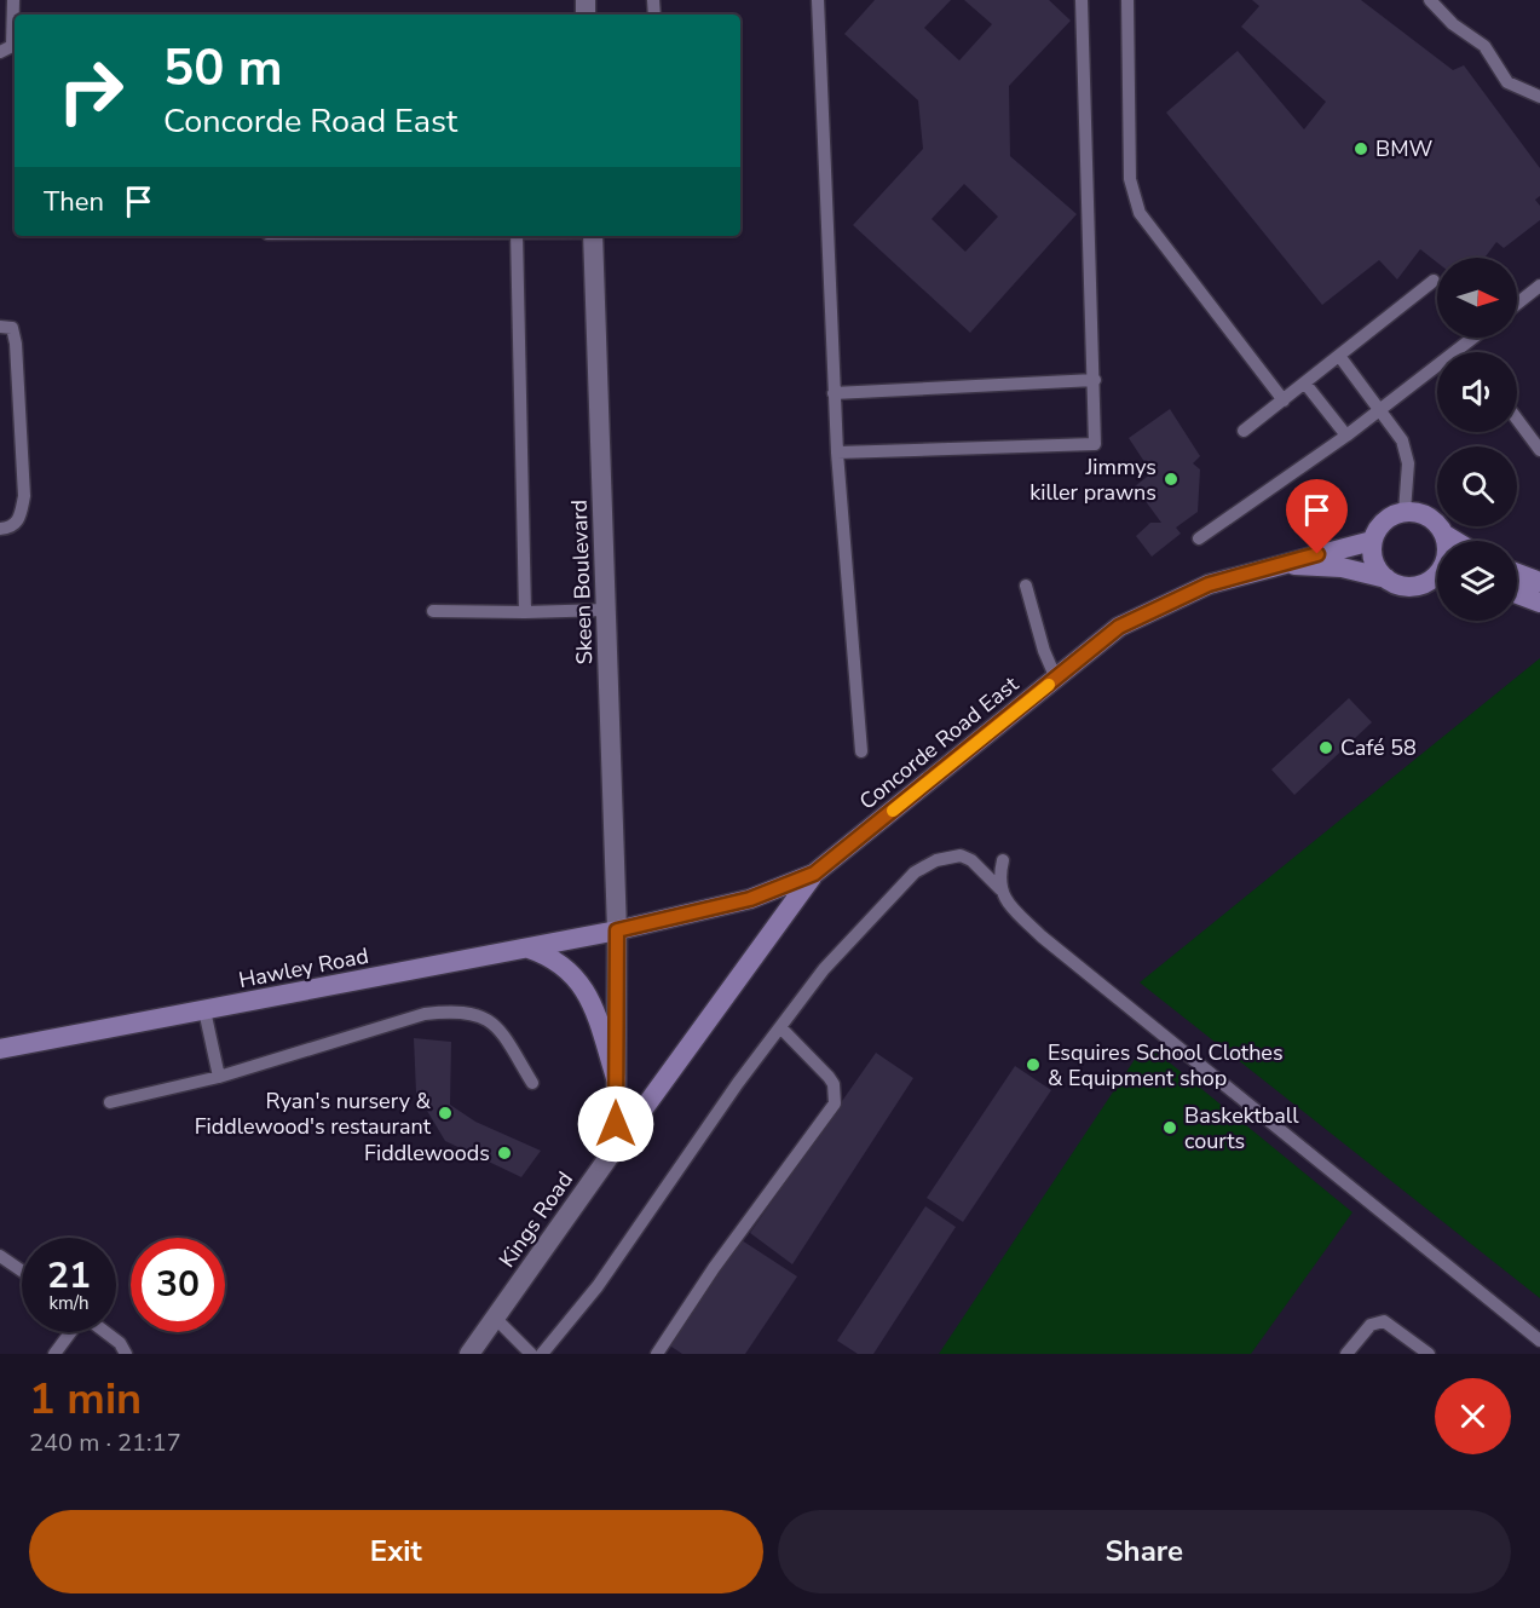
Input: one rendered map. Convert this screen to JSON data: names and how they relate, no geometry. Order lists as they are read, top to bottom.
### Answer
{
  "streets": {
    "main road": ["Concorde Road East", "Hawley Road"],
    "street": ["Skeen Boulevard", "Kings Road"]
  },
  "crossings": [
    ["Skeen Boulevard", "Concorde Road East"],
    ["Skeen Boulevard", "Hawley Road"],
    ["Concorde Road East", "Hawley Road"]
  ],
  "places": [
    "BMW",
    "Jimmys killer prawns",
    "Café 58",
    "Esquires School Clothes & Equipment shop",
    "Ryan's nursery & Fiddlewood's restaurant",
    "Baskektball courts",
    "Fiddlewoods"
  ],
  "north": "right",
  "page": {
    "turn": ["50 m", "Concorde Road East"],
    "then": "Then",
    "speed": "21 km/h",
    "limit": "30",
    "heading": ["1 min", "240 m · 21:17"],
    "buttons": ["Exit", "Share"]
  }
}
